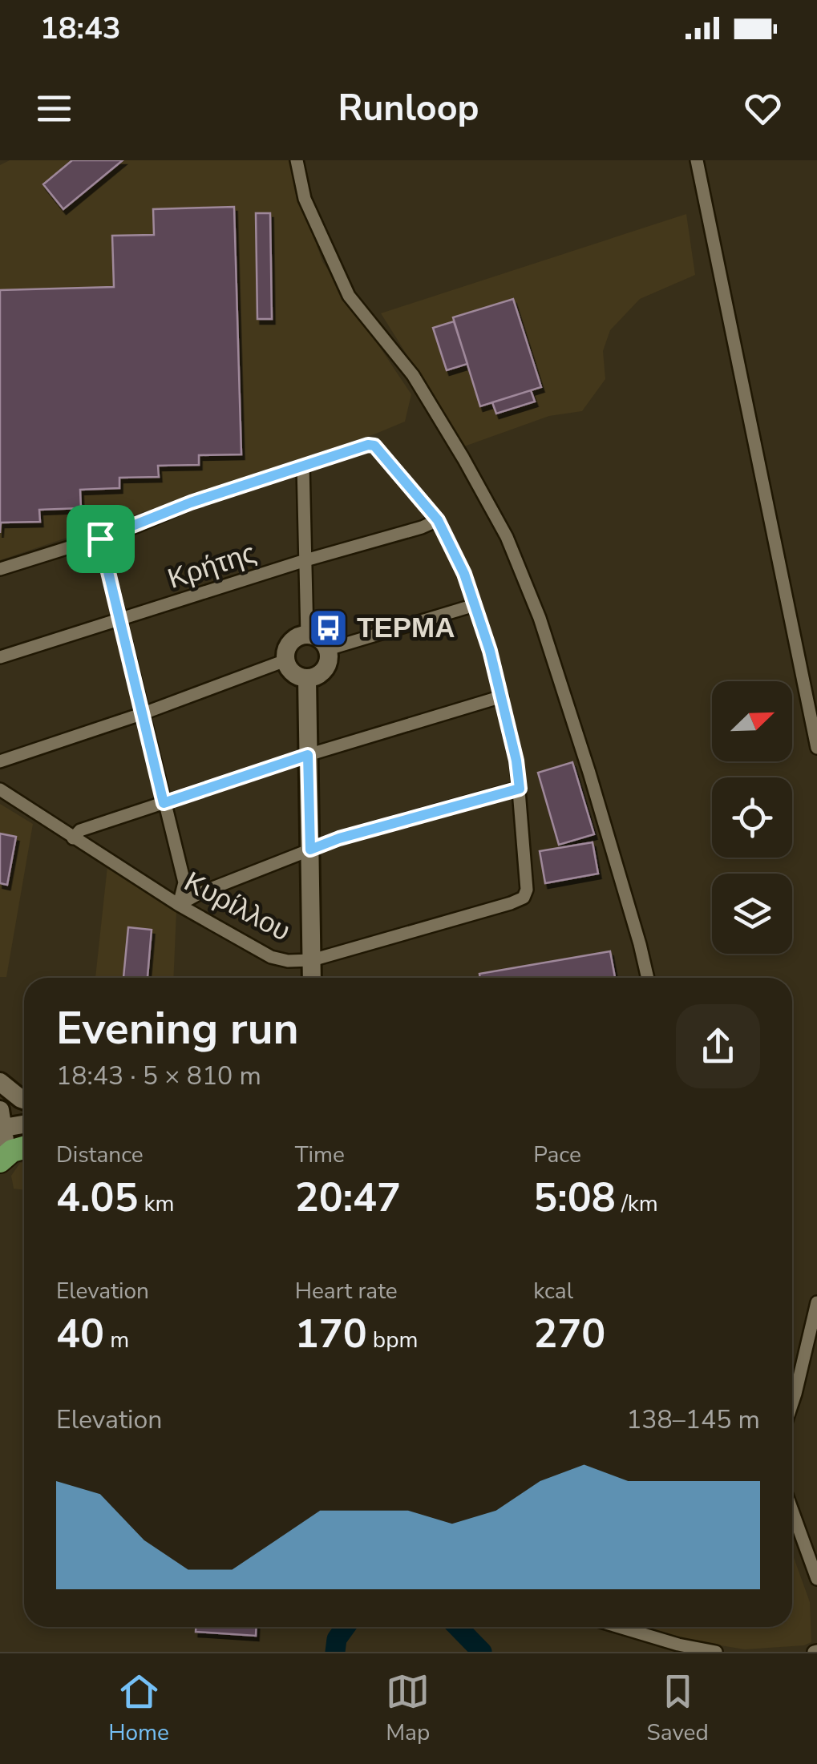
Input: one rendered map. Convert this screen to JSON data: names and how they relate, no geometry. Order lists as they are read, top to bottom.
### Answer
{
  "streets": {
    "street": ["Κρήτης", "Κυρίλλου"]
  },
  "places": {
    "bus stop": ["ΤΕΡΜΑ"]
  },
  "north": "top right",
  "page": {
    "status": "18:43",
    "header": "Runloop",
    "heading": ["Evening run", "18:43 · 5 × 810 m"],
    "stats": [
      ["Distance", "4.05 km"],
      ["Time", "20:47"],
      ["Pace", "5:08 /km"],
      ["Elevation", "40 m"],
      ["Heart rate", "170 bpm"],
      ["kcal", "270"]
    ],
    "chart": ["Elevation", "138–145 m"],
    "tabs": ["Home", "Map", "Saved"]
  }
}
